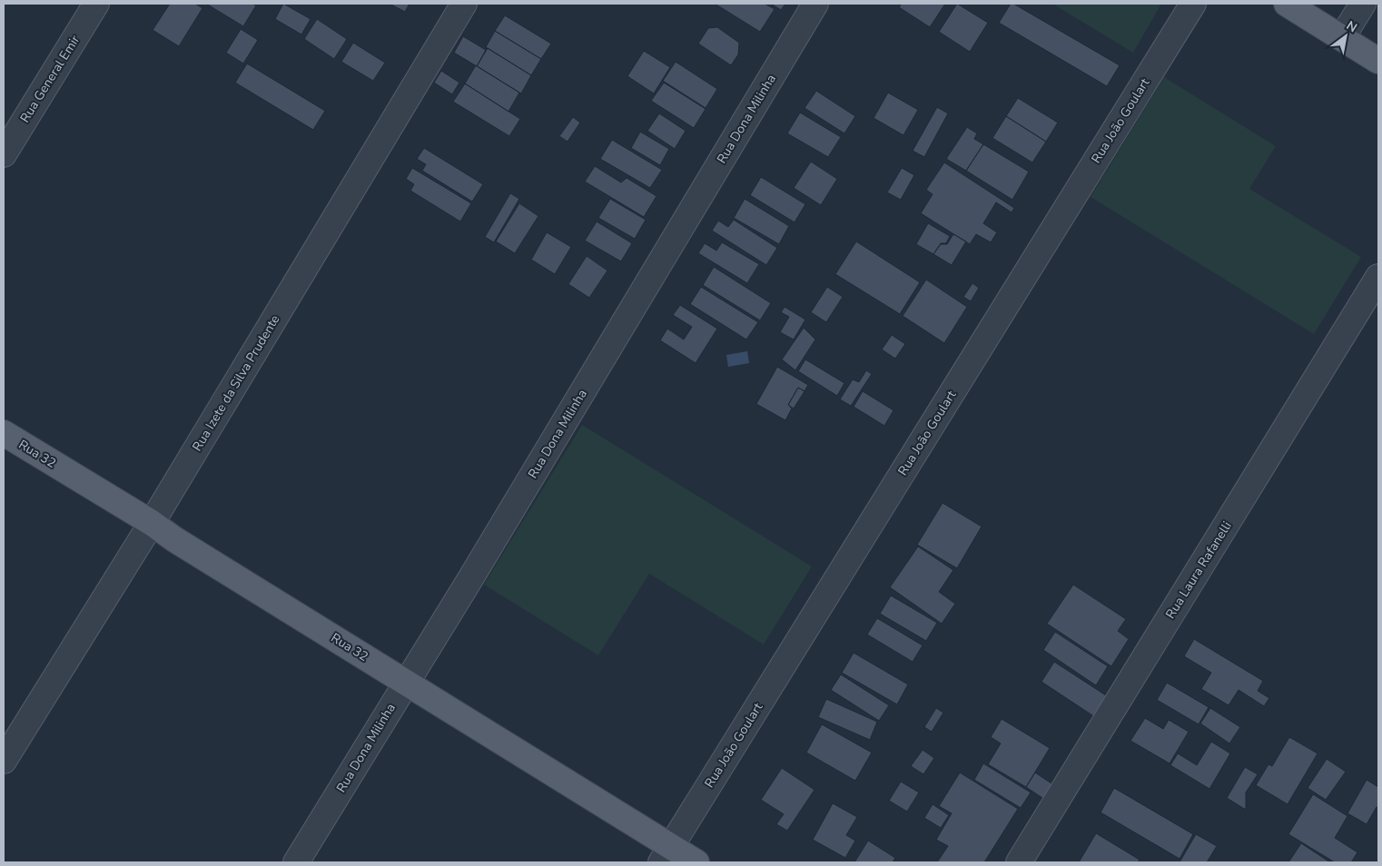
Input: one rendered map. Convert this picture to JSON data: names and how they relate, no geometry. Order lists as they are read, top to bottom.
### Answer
{
  "streets": {
    "main road": ["Rua 32"],
    "street": [
      "Rua General Emir",
      "Rua Dona Milinha",
      "Rua João Goulart",
      "Rua Izete da Silva Prudente",
      "Rua Laura Rafanelli"
    ]
  },
  "crossings": [
    ["Rua Dona Milinha", "Rua 32"],
    ["Rua João Goulart", "Rua 32"],
    ["Rua Izete da Silva Prudente", "Rua 32"]
  ],
  "north": "top right"
}
